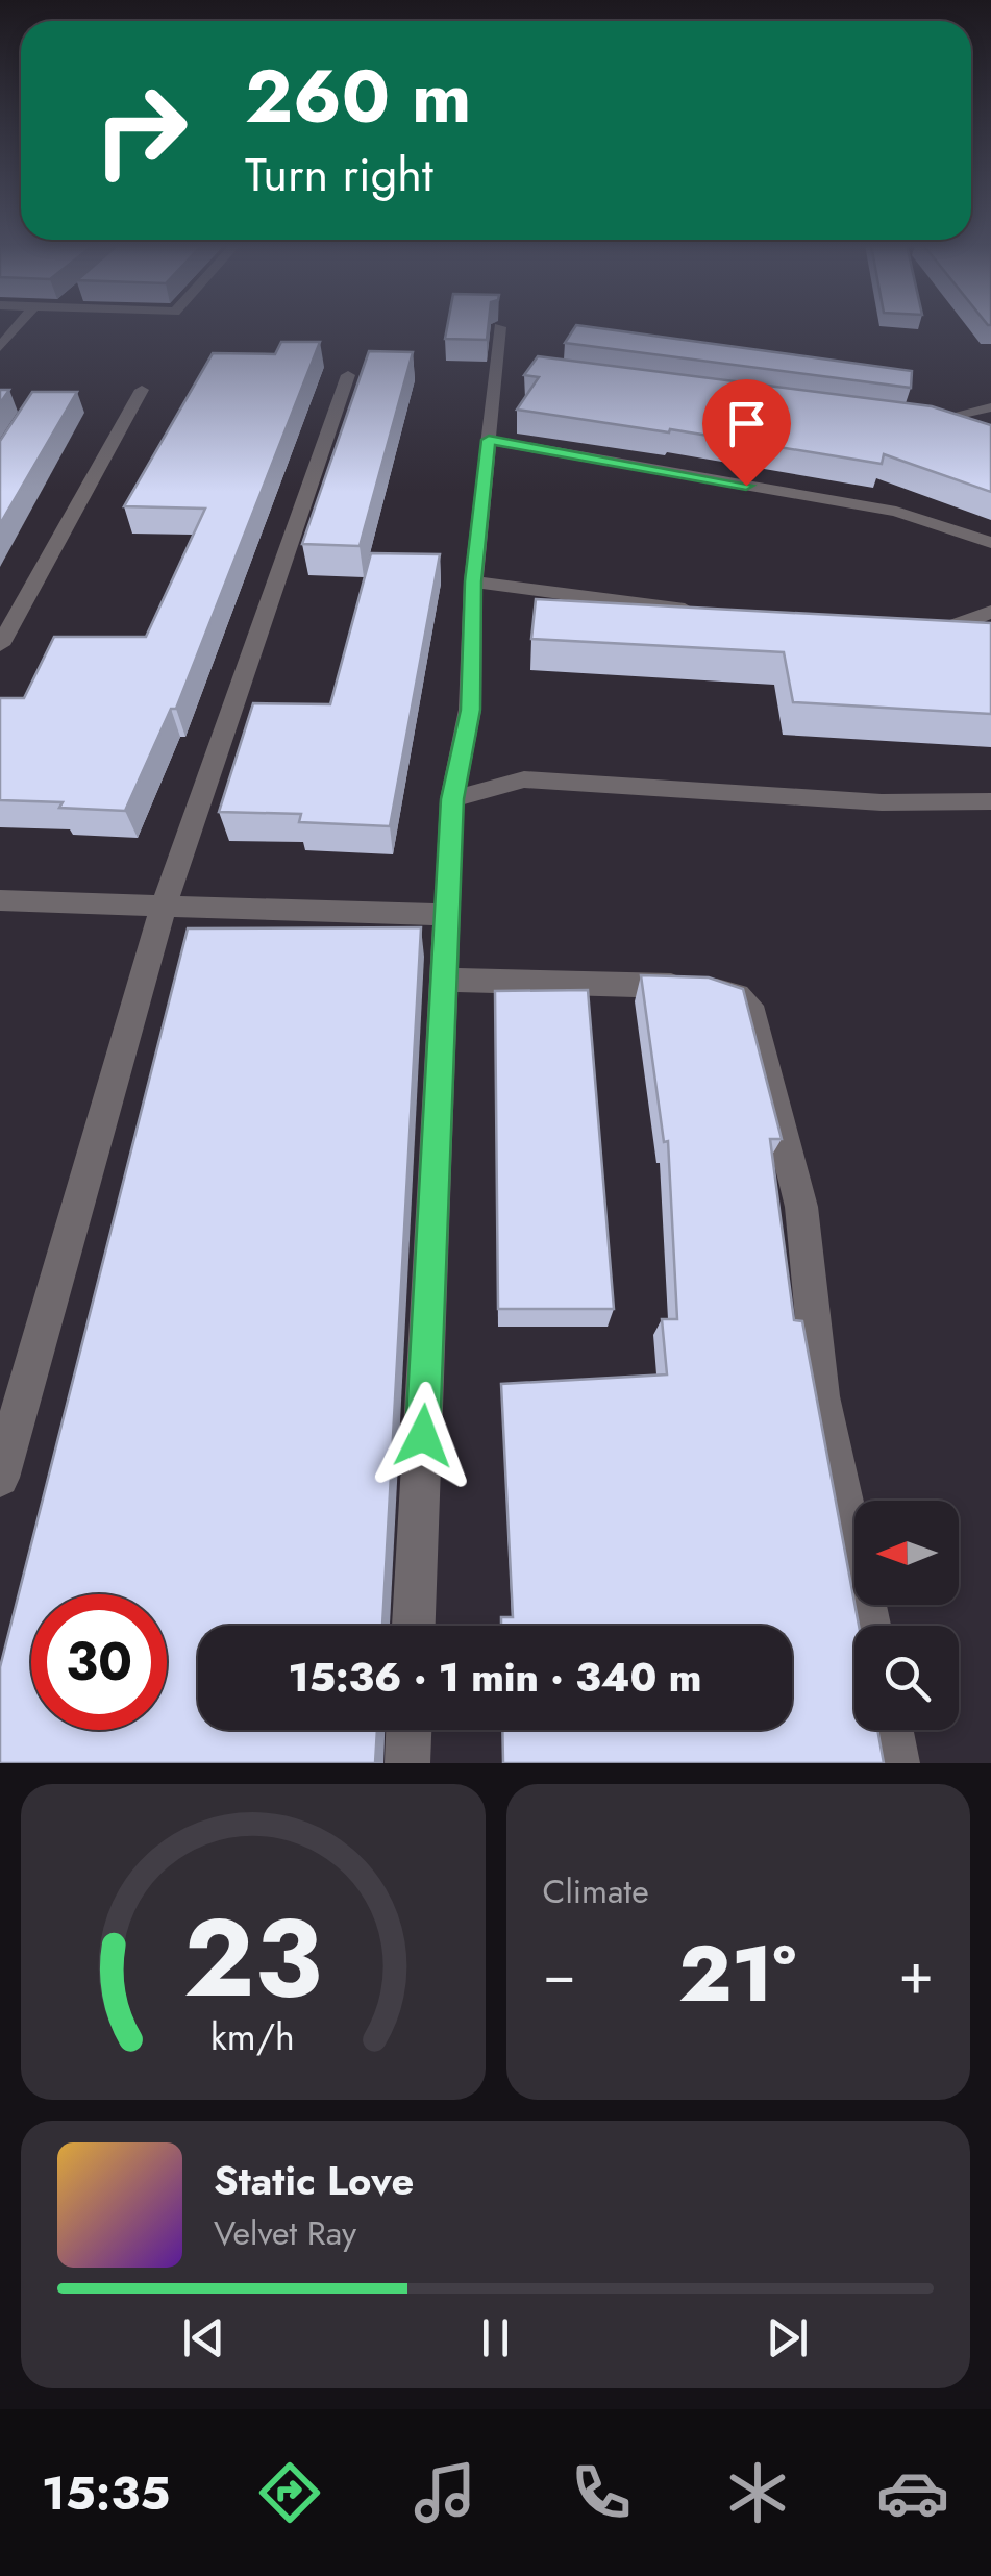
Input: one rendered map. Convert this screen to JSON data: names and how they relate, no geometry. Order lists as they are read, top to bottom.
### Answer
{
  "north": "left",
  "page": {
    "turn": ["260 m", "Turn right"],
    "limit": "30",
    "trip": "15:36 · 1 min · 340 m",
    "tile": "Climate",
    "heat": ["−", "21°", "+"],
    "song": ["Static Love", "Velvet Ray"],
    "tabs": "15:35",
    "gauge": ["23", "km/h"]
  }
}
